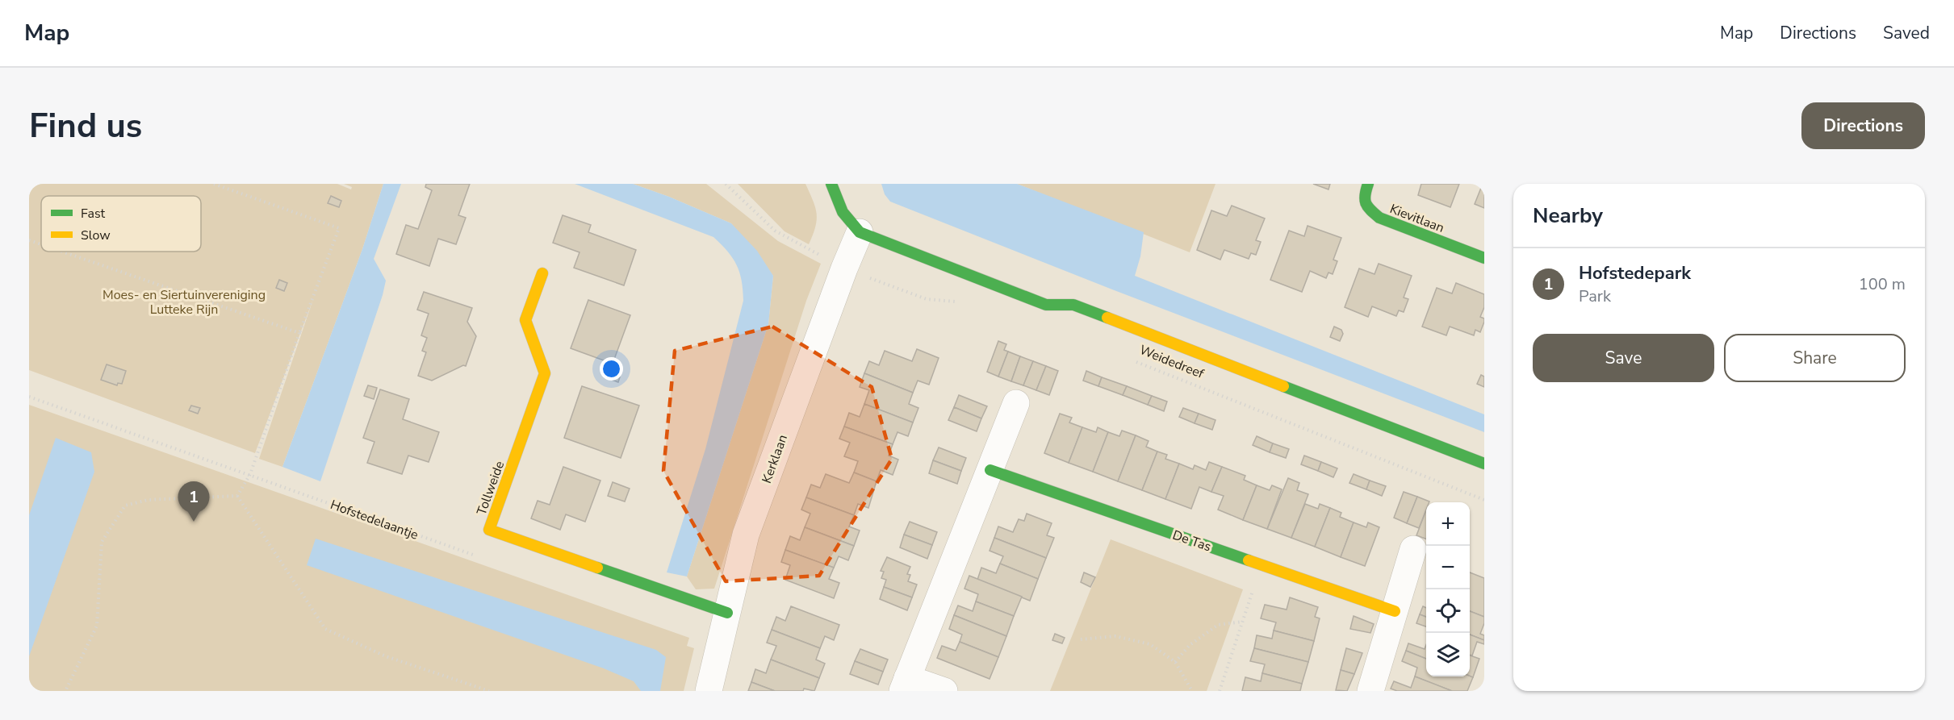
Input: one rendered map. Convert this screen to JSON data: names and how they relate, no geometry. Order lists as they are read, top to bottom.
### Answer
{
  "streets": {
    "street": [
      "Kievitlaan",
      "Weidedreef",
      "Kerklaan",
      "Tollweide",
      "De Tas"
    ],
    "path": ["Hofstedelaantje"]
  },
  "crossings": [
    ["Weidedreef", "Kerklaan"],
    ["Kerklaan", "Tollweide"]
  ],
  "parks": ["Moes- en Siertuinvereniging Lutteke Rijn"],
  "legend": ["Fast", "Slow"],
  "page": {
    "header": "Map",
    "nav": ["Map", "Directions", "Saved"],
    "buttons": [
      "Directions",
      ["Save", "Share"]
    ],
    "title": "Find us",
    "heading": "Nearby",
    "list": [
      {
        "mark": "1",
        "name": "Hofstedepark",
        "note": "Park",
        "value": "100 m"
      }
    ],
    "pins": "1",
    "map_buttons": ["+", "−"]
  }
}
